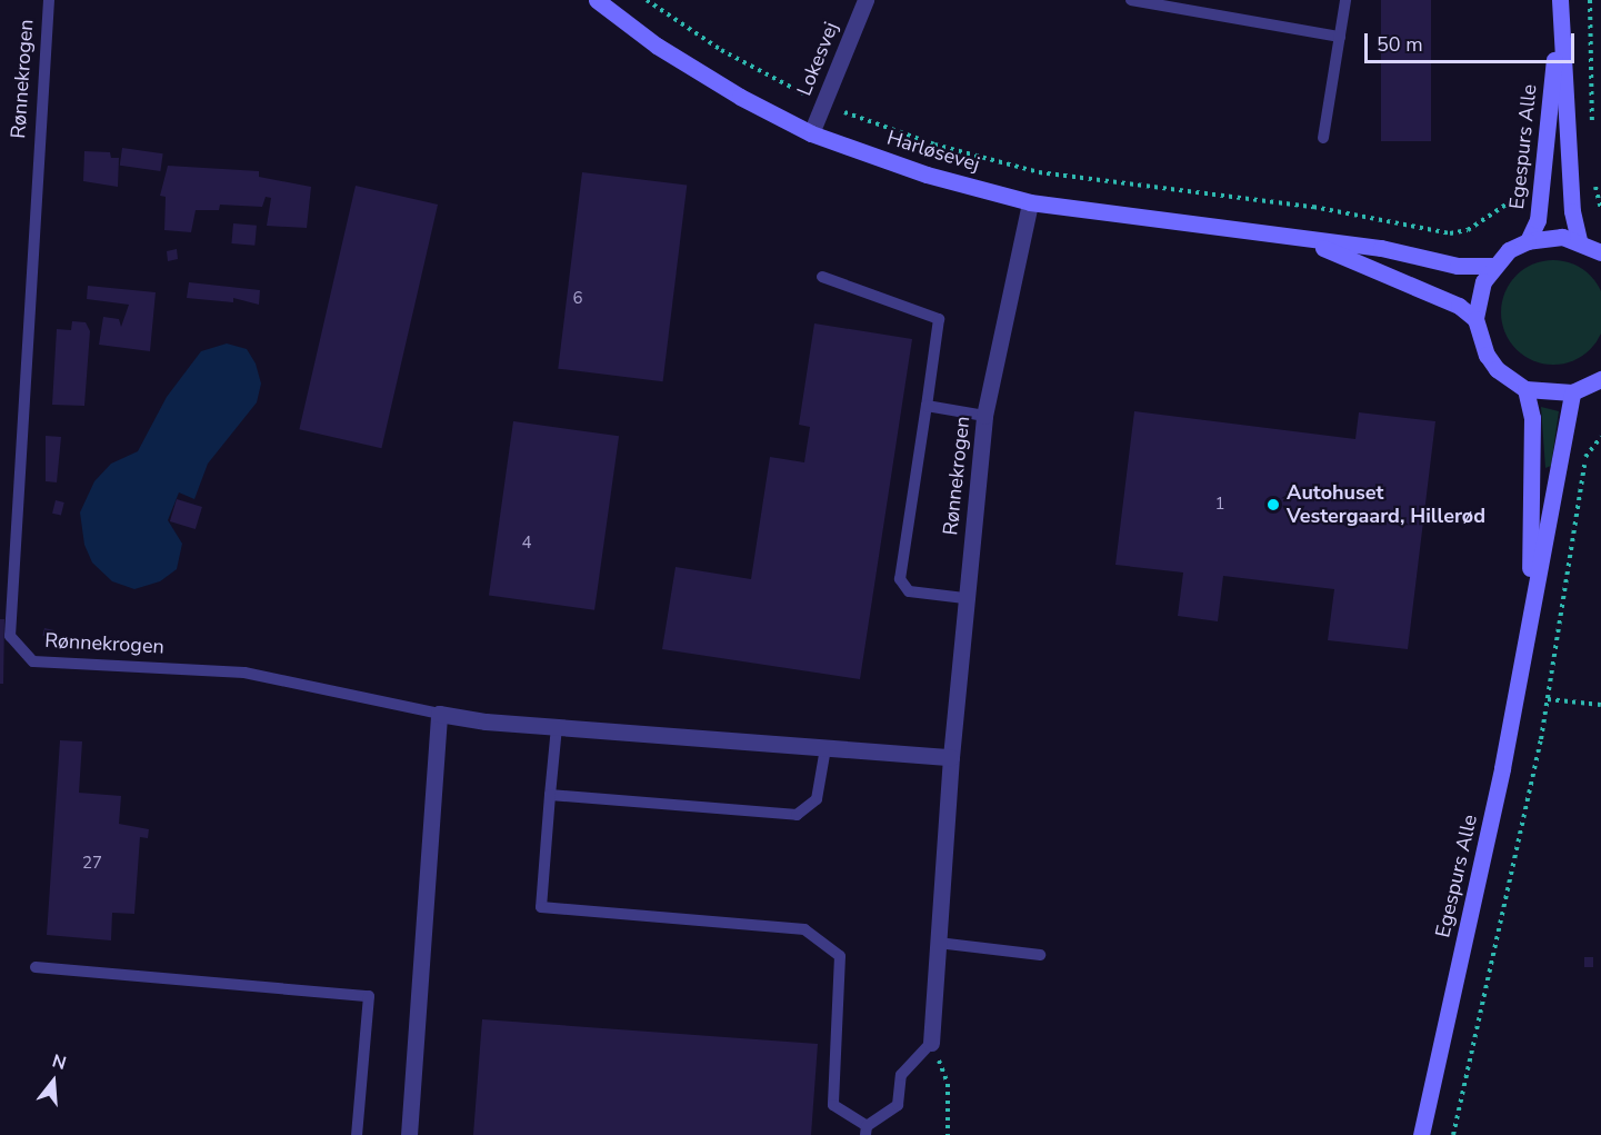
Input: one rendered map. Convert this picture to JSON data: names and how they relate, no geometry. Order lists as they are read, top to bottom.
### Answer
{
  "streets": {
    "street": [
      "Lokesvej",
      "Rønnekrogen",
      "Egespurs Alle",
      "Harløsevej"
    ]
  },
  "crossings": [
    ["Lokesvej", "Harløsevej"],
    ["Rønnekrogen", "Harløsevej"]
  ],
  "places": ["Autohuset Vestergaard, Hillerød"],
  "house_numbers": [
    "6",
    "1",
    "4",
    "27"
  ],
  "scale_bar": "50 m",
  "north": "top"
}
